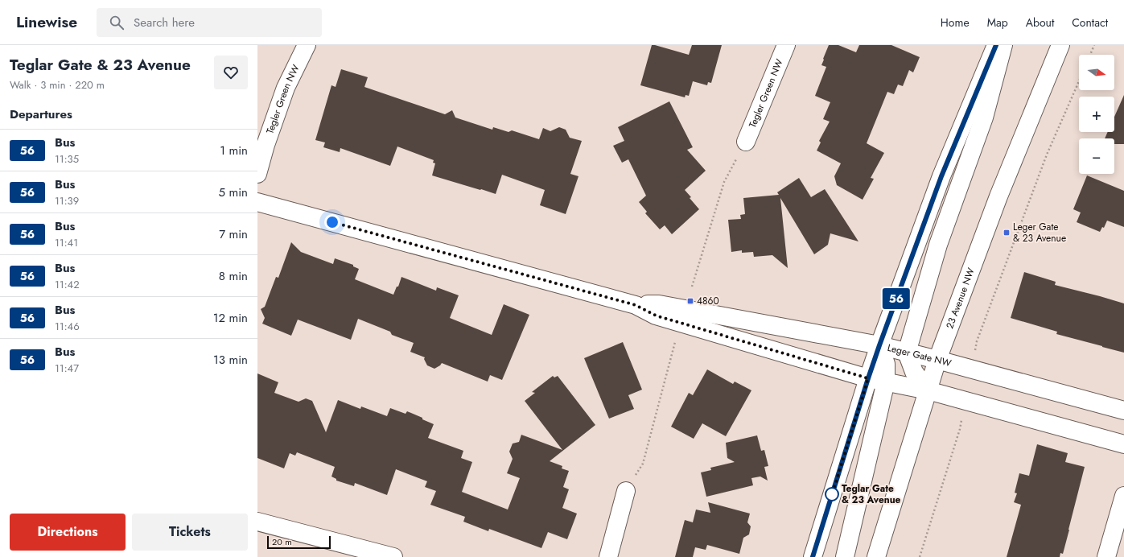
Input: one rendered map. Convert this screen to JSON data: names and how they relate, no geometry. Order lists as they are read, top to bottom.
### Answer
{
  "streets": {
    "street": ["Tegler Green NW", "23 Avenue NW", "Leger Gate NW"]
  },
  "crossings": [
    ["23 Avenue NW", "Leger Gate NW"]
  ],
  "places": {
    "transit": ["Leger Gate & 23 Avenue", "4860"],
    "other": ["Teglar Gate & 23 Avenue"]
  },
  "lines": ["bus line 56"],
  "scale_bar": "20 m",
  "north": "right",
  "page": {
    "header": "Linewise",
    "search": "Search here",
    "nav": [
      "Home",
      "Map",
      "About",
      "Contact"
    ],
    "heading": [
      ["Teglar Gate & 23 Avenue", "Walk · 3 min · 220 m"],
      "Departures"
    ],
    "on_map": "56",
    "map_buttons": ["+", "−"],
    "list": [
      {
        "mark": "56",
        "name": "Bus",
        "note": "11:35",
        "value": "1 min"
      },
      {
        "mark": "56",
        "name": "Bus",
        "note": "11:39",
        "value": "5 min"
      },
      {
        "mark": "56",
        "name": "Bus",
        "note": "11:41",
        "value": "7 min"
      },
      {
        "mark": "56",
        "name": "Bus",
        "note": "11:42",
        "value": "8 min"
      },
      {
        "mark": "56",
        "name": "Bus",
        "note": "11:46",
        "value": "12 min"
      },
      {
        "mark": "56",
        "name": "Bus",
        "note": "11:47",
        "value": "13 min"
      }
    ],
    "buttons": ["Directions", "Tickets"],
    "scale": "20 m"
  }
}
